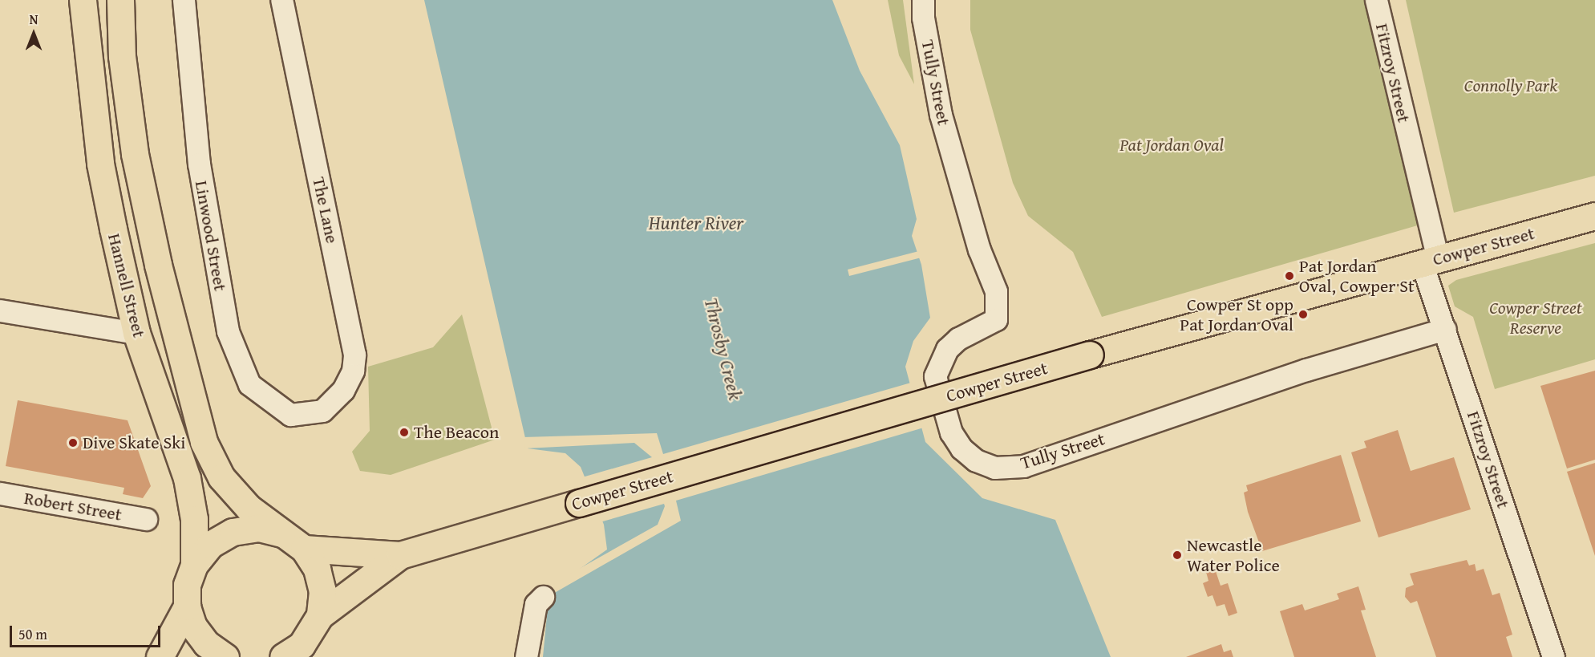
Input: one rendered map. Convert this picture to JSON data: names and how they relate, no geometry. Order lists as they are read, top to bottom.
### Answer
{
  "streets": {
    "main road": ["Cowper Street", "Hannell Street"],
    "street": [
      "Fitzroy Street",
      "Tully Street",
      "The Lane",
      "Linwood Street",
      "Robert Street"
    ]
  },
  "crossings": [
    ["Fitzroy Street", "Tully Street"],
    ["Fitzroy Street", "Cowper Street"],
    ["The Lane", "Linwood Street"],
    ["Cowper Street", "Hannell Street"]
  ],
  "water": ["Hunter River", "Throsby Creek"],
  "parks": ["Connolly Park", "Pat Jordan Oval", "Cowper Street Reserve"],
  "places": [
    "Pat Jordan Oval, Cowper St",
    "Cowper St opp Pat Jordan Oval",
    "The Beacon",
    "Dive Skate Ski",
    "Newcastle Water Police"
  ],
  "scale_bar": "50 m",
  "north": "top"
}
